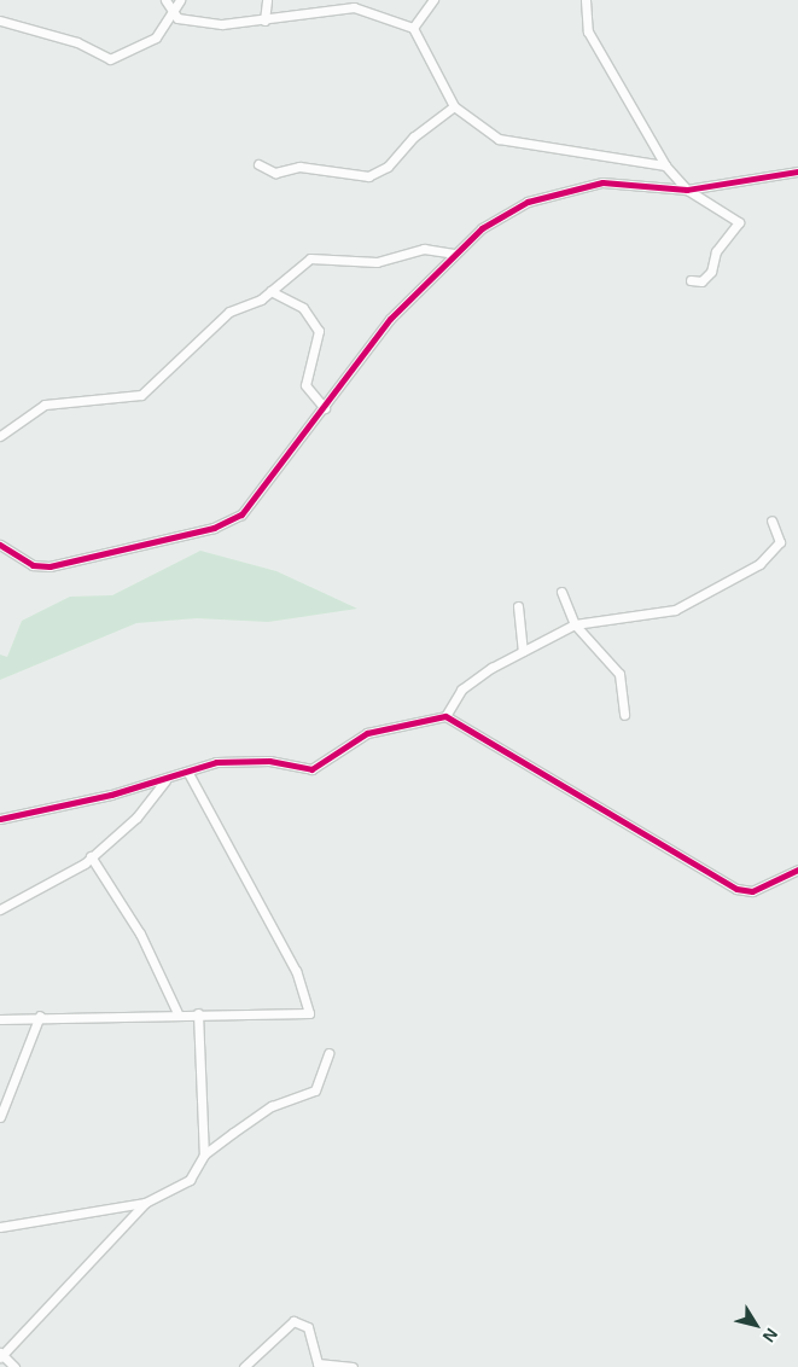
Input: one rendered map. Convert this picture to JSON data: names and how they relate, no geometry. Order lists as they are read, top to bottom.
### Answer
{
  "north": "bottom right"
}
